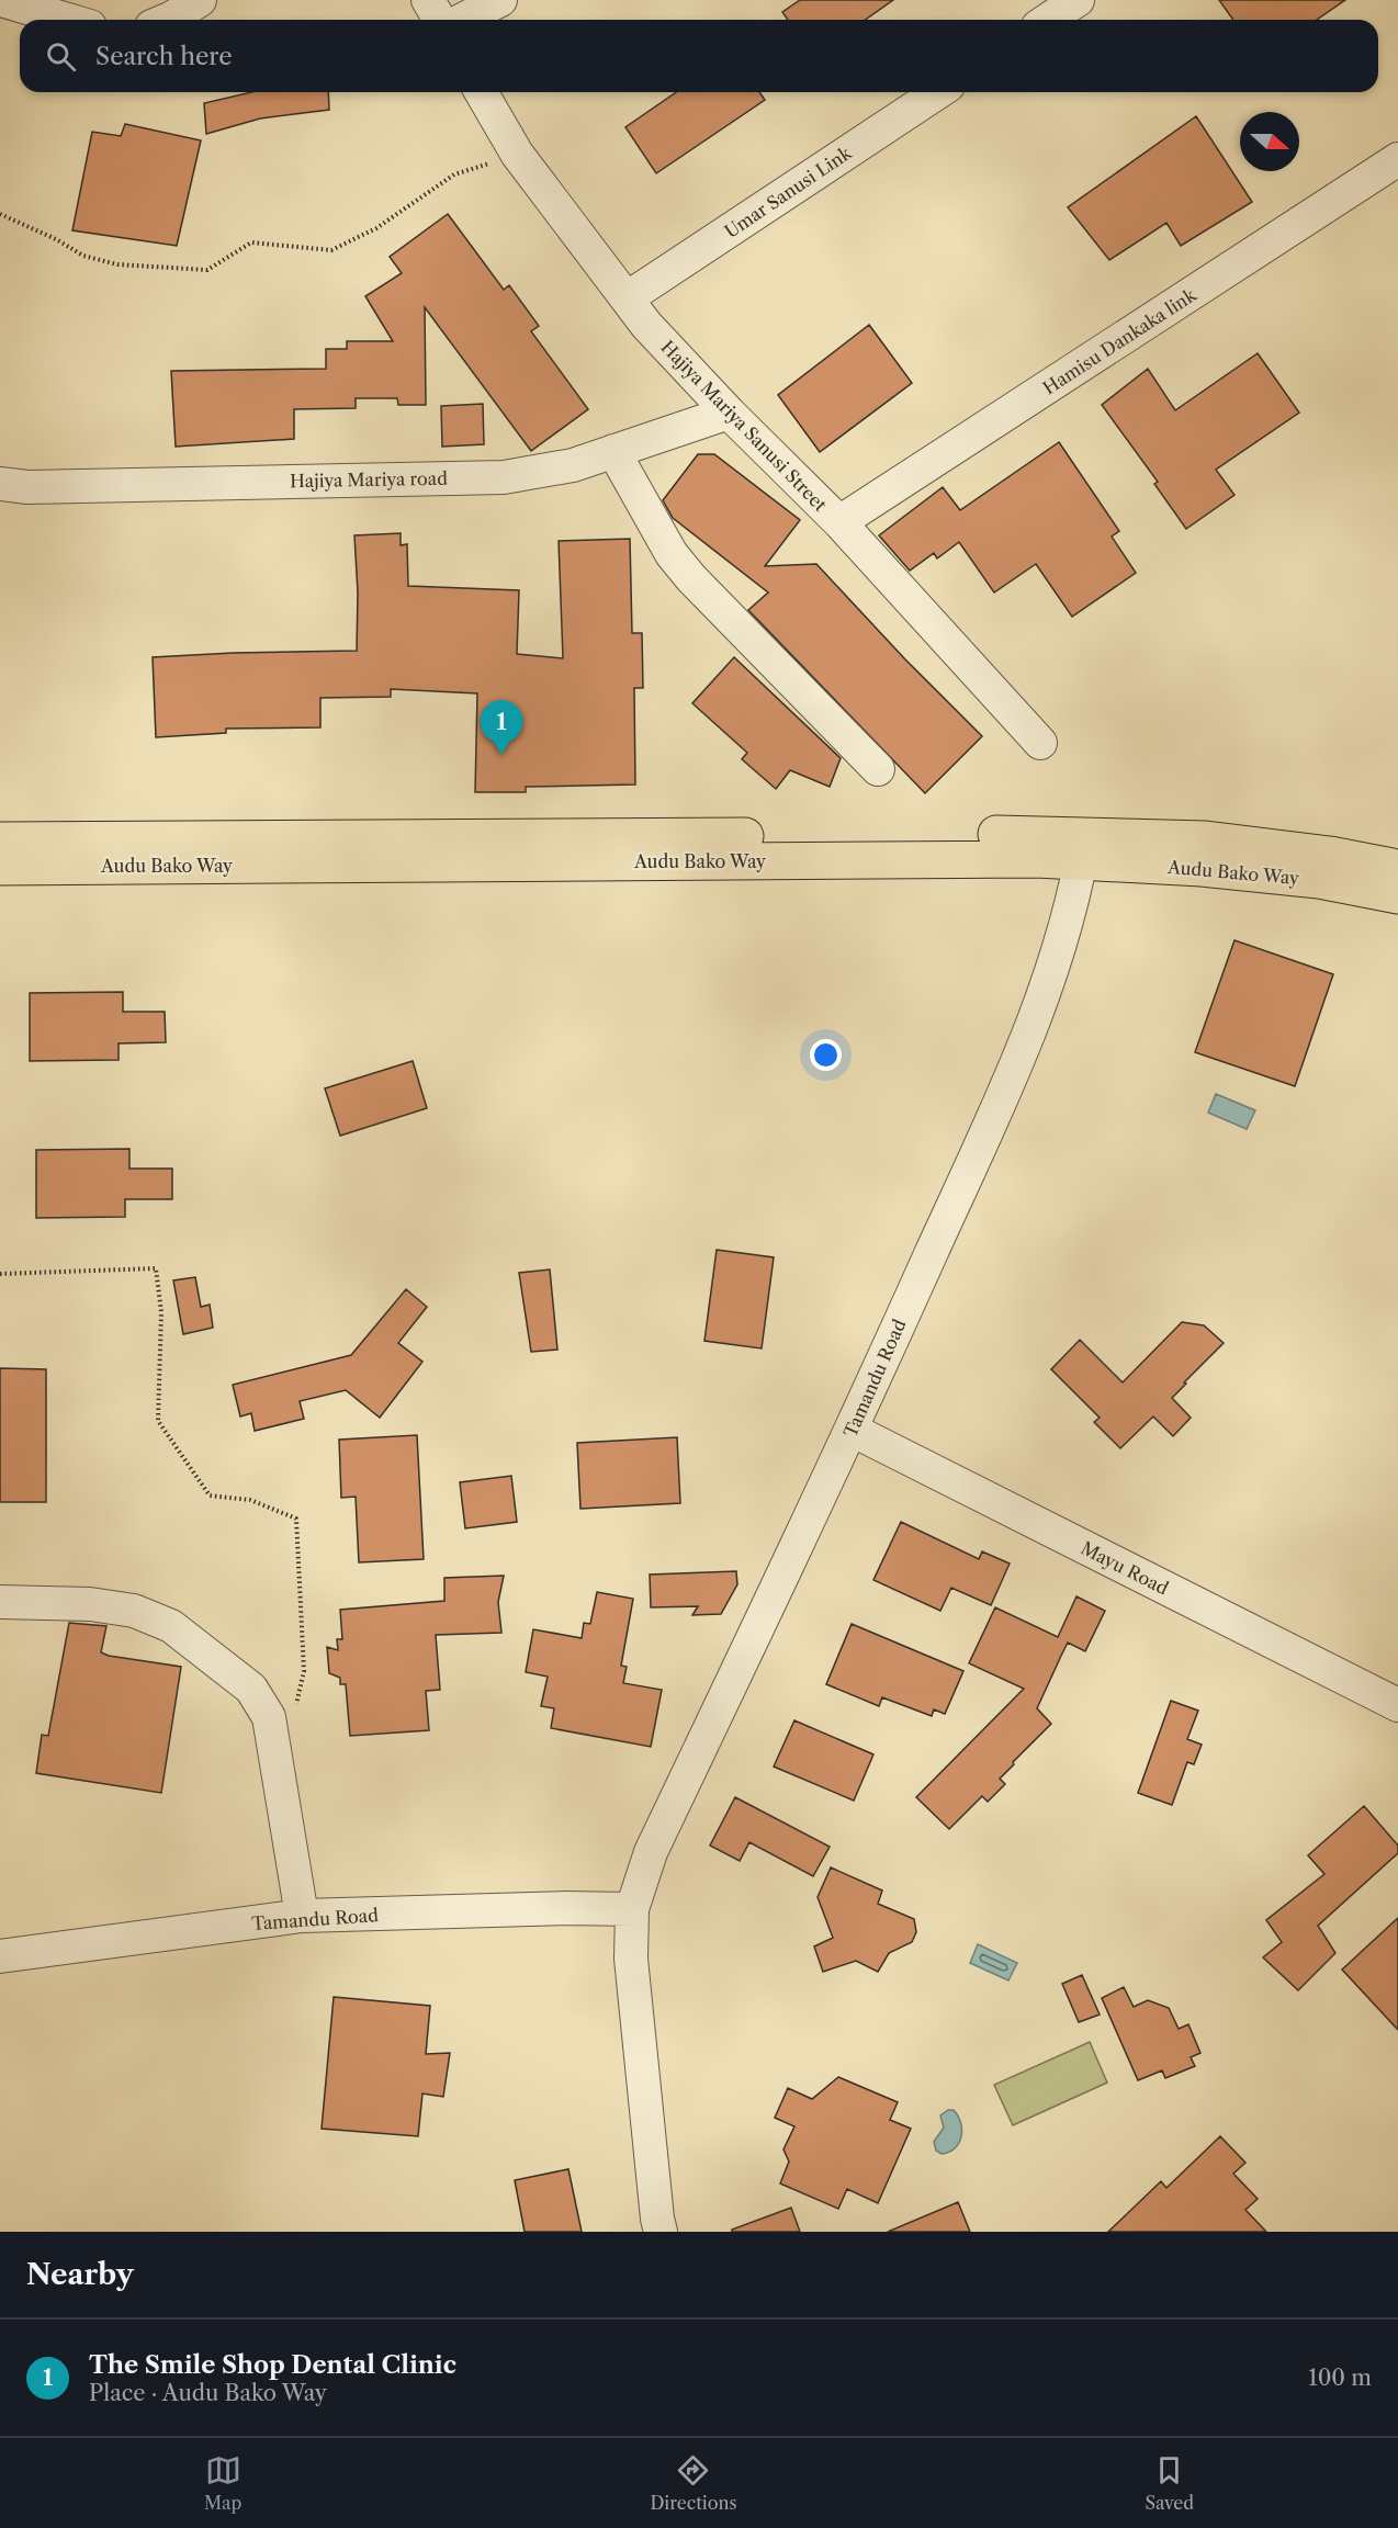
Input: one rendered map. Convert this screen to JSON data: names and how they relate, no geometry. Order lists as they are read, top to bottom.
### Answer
{
  "streets": {
    "main road": ["Audu Bako Way"],
    "street": [
      "Umar Sanusi Link",
      "Hamisu Dankaka link",
      "Hajiya Mariya Sanusi Street",
      "Hajiya Mariya road",
      "Tamandu Road",
      "Mayu Road"
    ]
  },
  "crossings": [
    ["Umar Sanusi Link", "Hajiya Mariya Sanusi Street"],
    ["Hamisu Dankaka link", "Hajiya Mariya Sanusi Street"],
    ["Hajiya Mariya Sanusi Street", "Hajiya Mariya road"],
    ["Audu Bako Way", "Tamandu Road"],
    ["Tamandu Road", "Mayu Road"]
  ],
  "north": "right",
  "page": {
    "search": "Search here",
    "pins": "1",
    "heading": "Nearby",
    "list": [
      {
        "mark": "1",
        "name": "The Smile Shop Dental Clinic",
        "note": "Place · Audu Bako Way",
        "value": "100 m"
      }
    ],
    "nav": ["Map", "Directions", "Saved"]
  }
}
